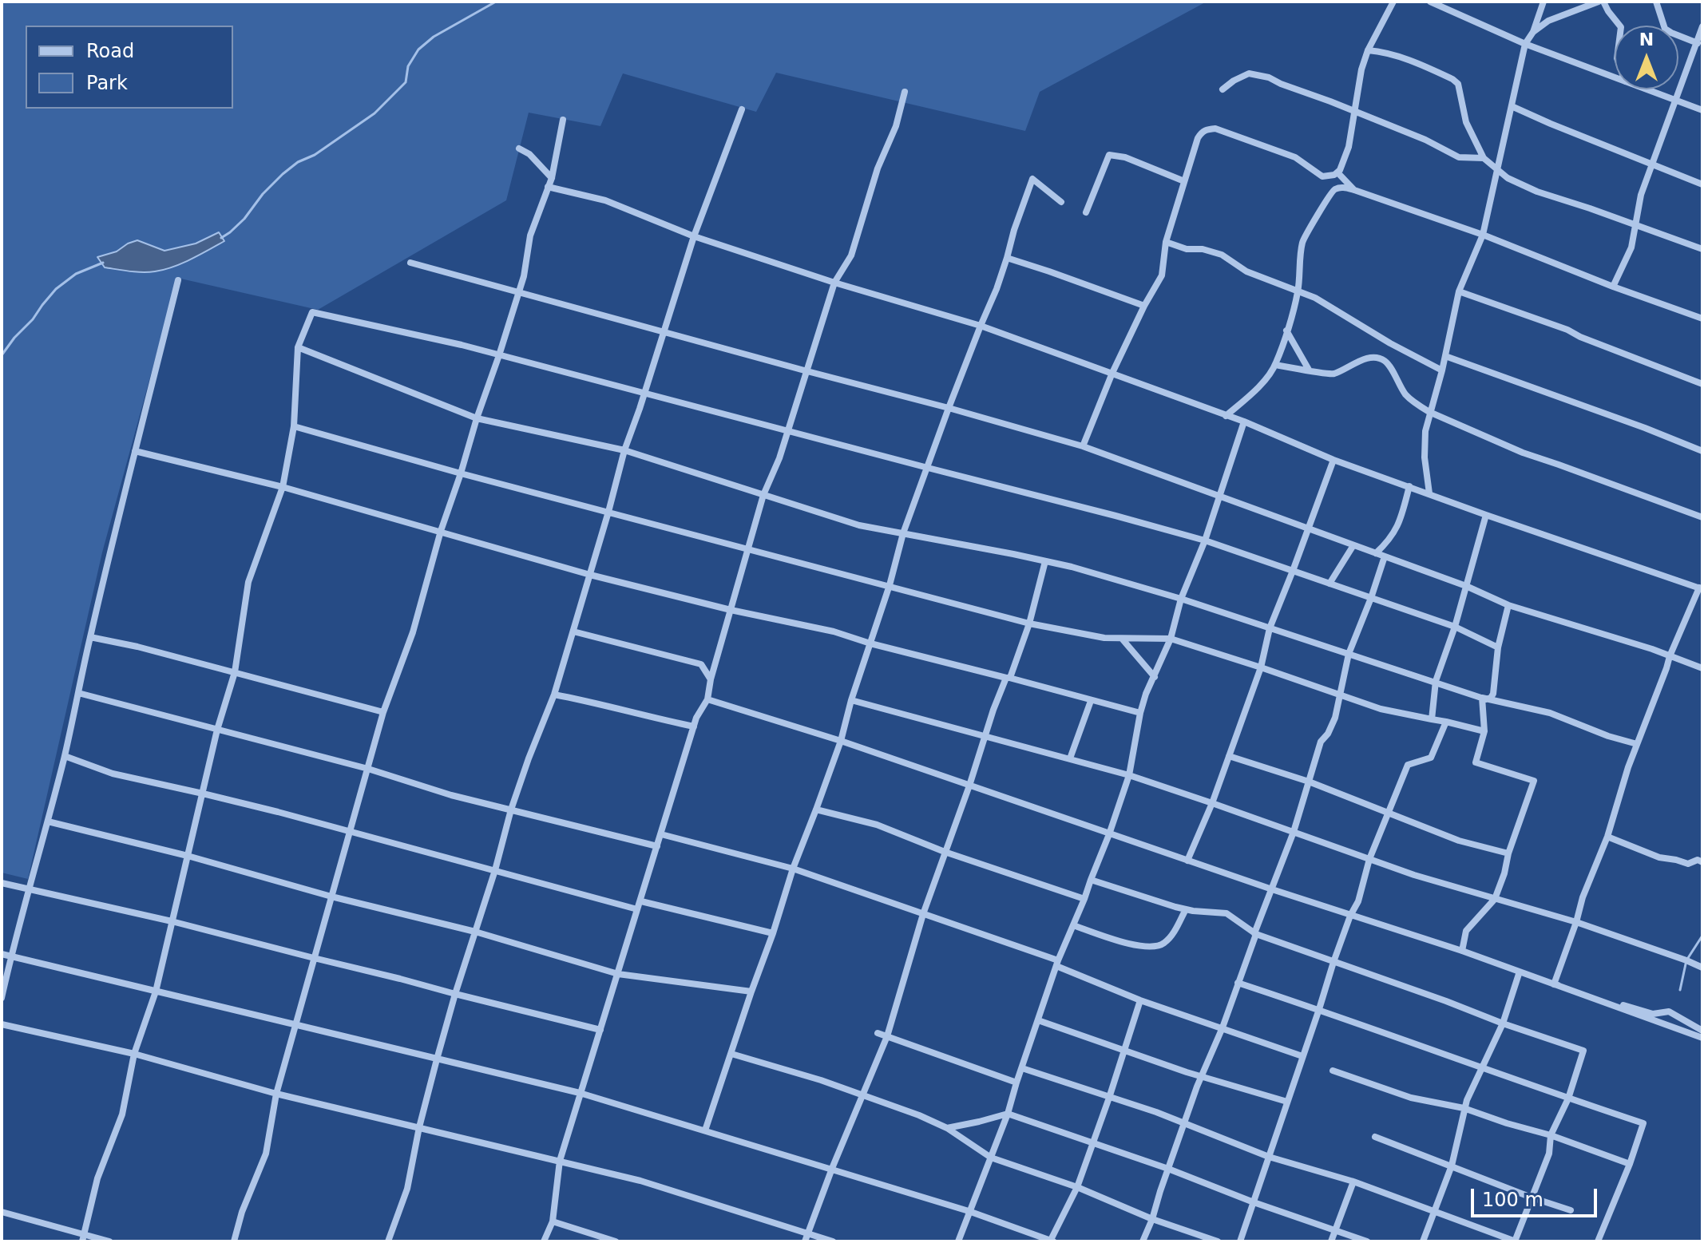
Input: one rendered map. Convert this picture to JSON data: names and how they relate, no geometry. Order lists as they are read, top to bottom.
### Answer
{
  "legend": ["Road", "Park"],
  "scale_bar": "100 m",
  "north": "top"
}
